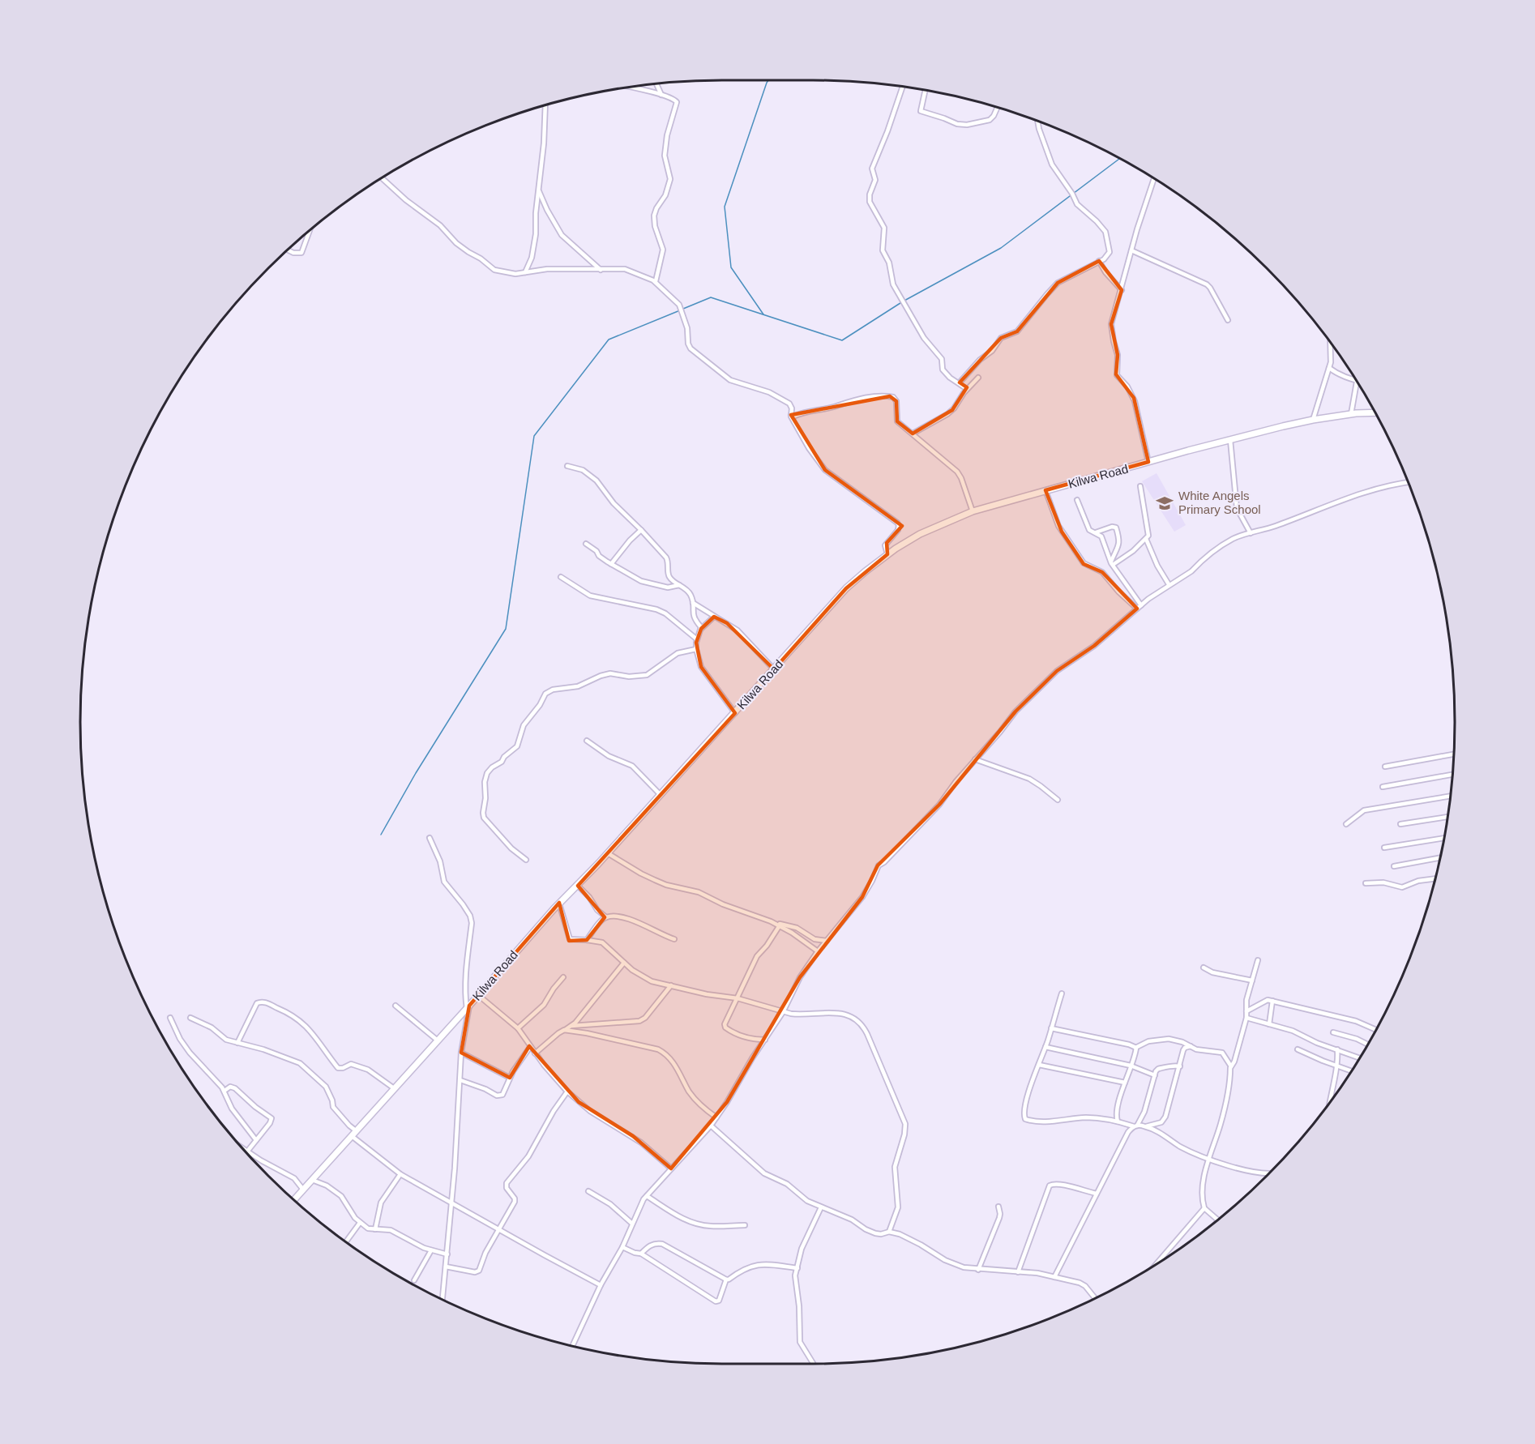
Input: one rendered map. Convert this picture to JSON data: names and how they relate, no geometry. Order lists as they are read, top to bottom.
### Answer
{
  "streets": {
    "highway": ["Kilwa Road"]
  },
  "places": {
    "school or university": ["White Angels Primary School"]
  }
}
